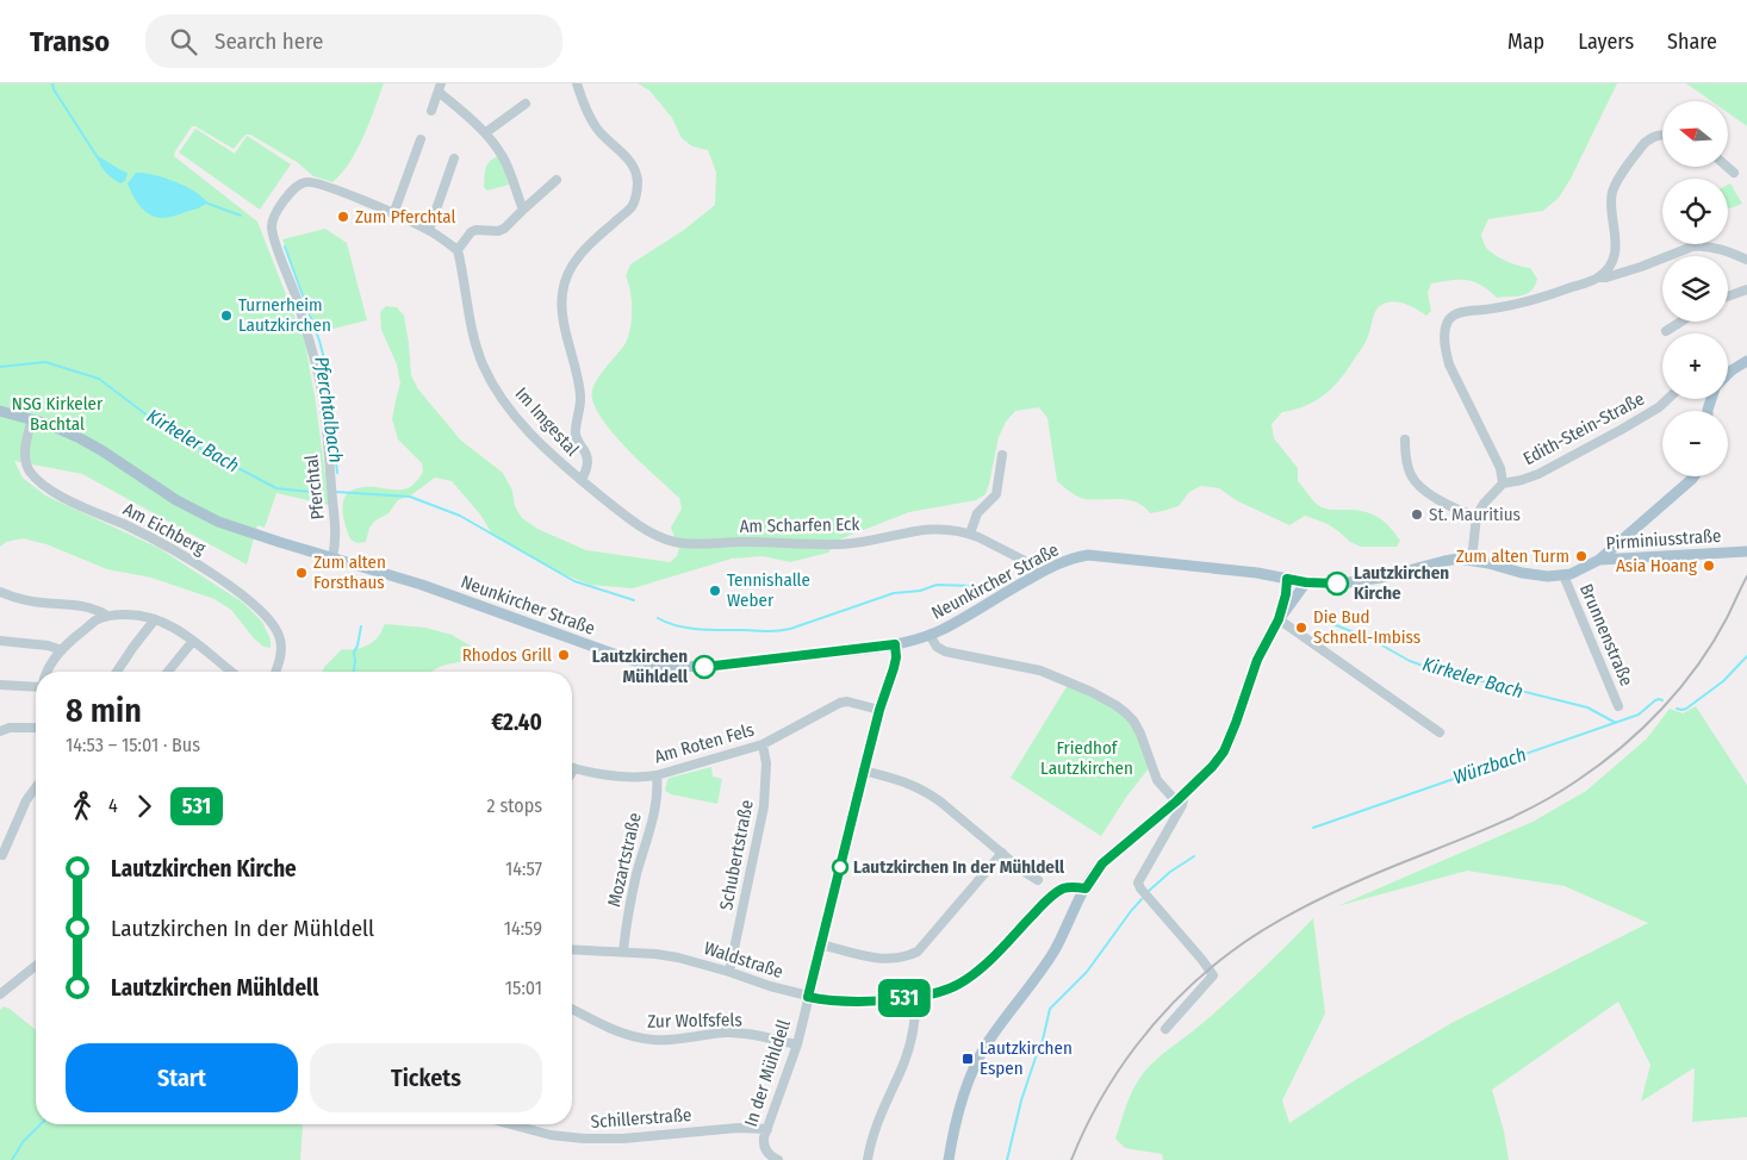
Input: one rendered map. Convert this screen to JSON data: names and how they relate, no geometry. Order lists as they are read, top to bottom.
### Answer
{
  "streets": {
    "main road": ["Pirminiusstraße", "Neunkircher Straße"],
    "street": [
      "Im Imgestal",
      "Edith-Stein-Straße",
      "Pferchtal",
      "Am Scharfen Eck",
      "Am Eichberg",
      "Brunnenstraße",
      "Am Roten Fels",
      "Schubertstraße",
      "Mozartstraße",
      "Waldstraße",
      "Zur Wolfsfels",
      "In der Mühldell",
      "Schillerstraße"
    ]
  },
  "crossings": [
    ["Im Imgestal", "Am Scharfen Eck"],
    ["Pferchtal", "Neunkircher Straße"],
    ["Am Scharfen Eck", "Neunkircher Straße"],
    ["Am Eichberg", "Neunkircher Straße"],
    ["Pirminiusstraße", "Neunkircher Straße"],
    ["Pirminiusstraße", "Brunnenstraße"],
    ["Neunkircher Straße", "In der Mühldell"],
    ["Am Roten Fels", "Schubertstraße"],
    ["Am Roten Fels", "Mozartstraße"],
    ["Am Roten Fels", "In der Mühldell"],
    ["Schubertstraße", "Waldstraße"],
    ["Mozartstraße", "Waldstraße"],
    ["Waldstraße", "In der Mühldell"],
    ["Zur Wolfsfels", "In der Mühldell"],
    ["In der Mühldell", "Schillerstraße"]
  ],
  "water": ["Pferchtalbach", "Kirkeler Bach", "Würzbach"],
  "parks": ["NSG Kirkeler Bachtal", "Friedhof Lautzkirchen"],
  "places": {
    "other": [
      "Zum Pferchtal",
      "Turnerheim Lautzkirchen",
      "St. Mauritius",
      "Zum alten Turm",
      "Asia Hoang",
      "Zum alten Forsthaus",
      "Lautzkirchen Kirche",
      "Tennishalle Weber",
      "Die Bud Schnell-Imbiss",
      "Rhodos Grill",
      "Lautzkirchen Mühldell",
      "Lautzkirchen In der Mühldell"
    ],
    "transit": ["Lautzkirchen Espen"]
  },
  "lines": ["bus line 531"],
  "north": "left",
  "page": {
    "header": "Transo",
    "search": "Search here",
    "nav": ["Map", "Layers", "Share"],
    "on_map": "531",
    "map_buttons": ["+", "−"],
    "heading": ["8 min", "14:53 – 15:01 · Bus", "€2.40"],
    "legs": ["4", "531", "2 stops"],
    "list": [
      {
        "name": "Lautzkirchen Kirche",
        "value": "14:57"
      },
      {
        "name": "Lautzkirchen In der Mühldell",
        "value": "14:59"
      },
      {
        "name": "Lautzkirchen Mühldell",
        "value": "15:01"
      }
    ],
    "buttons": ["Start", "Tickets"]
  }
}
